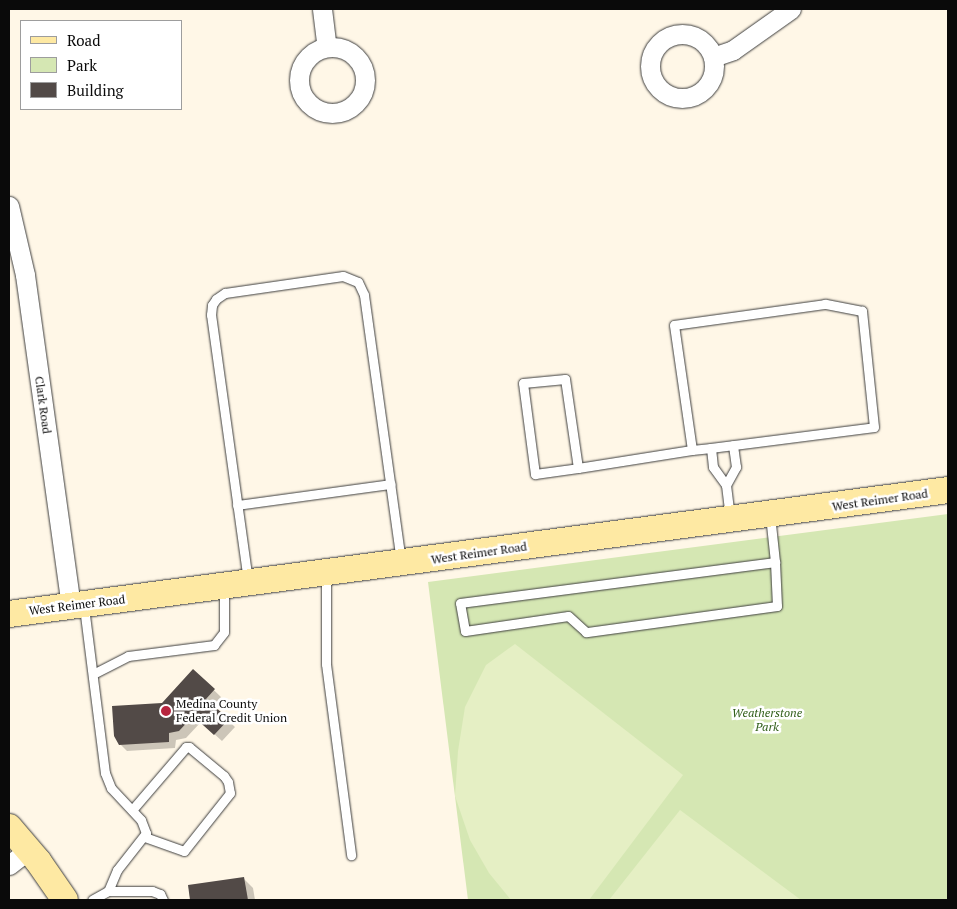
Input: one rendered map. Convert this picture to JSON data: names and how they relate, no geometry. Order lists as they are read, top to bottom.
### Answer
{
  "streets": {
    "street": ["Clark Road", "West Reimer Road"]
  },
  "crossings": [
    ["Clark Road", "West Reimer Road"]
  ],
  "parks": ["Weatherstone Park"],
  "places": ["Medina County Federal Credit Union"],
  "legend": ["Road", "Park", "Building"]
}
